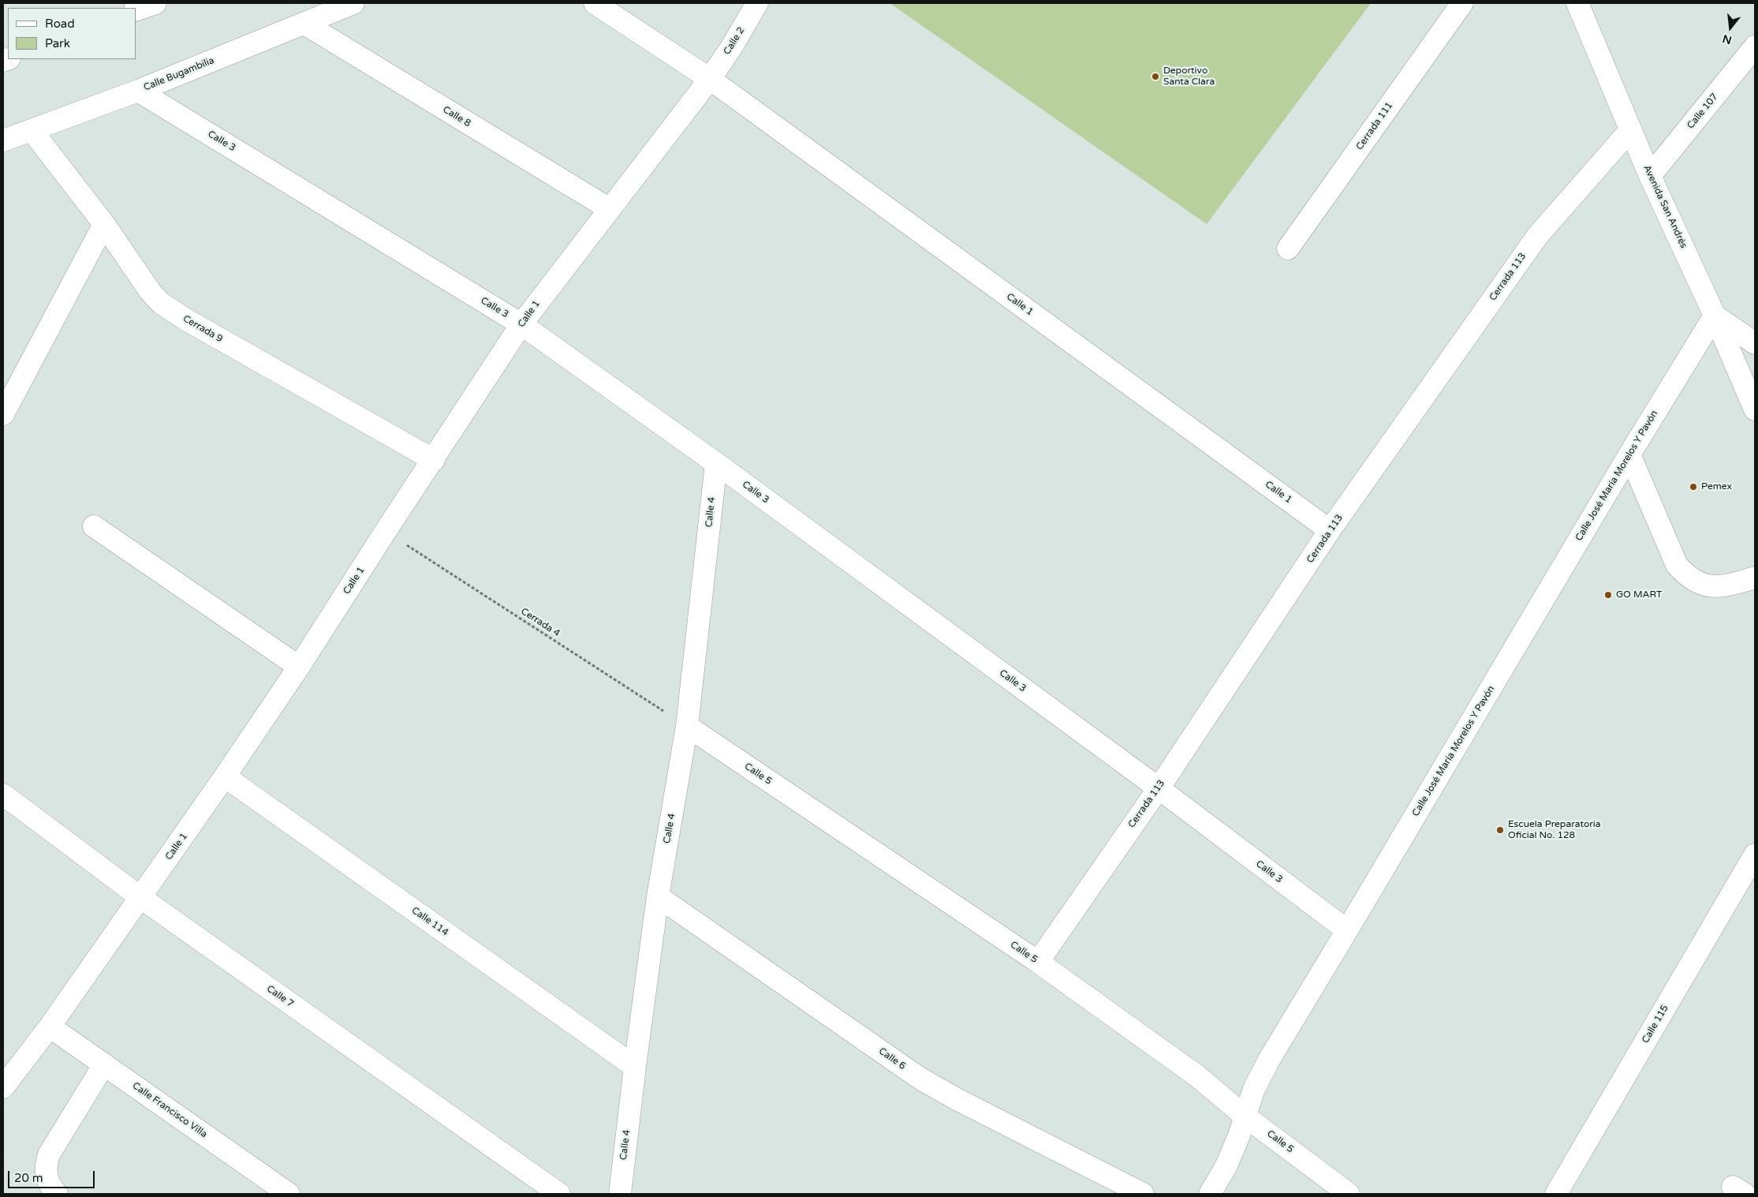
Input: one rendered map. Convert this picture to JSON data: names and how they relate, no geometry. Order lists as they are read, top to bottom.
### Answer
{
  "streets": {
    "main road": [
      "Calle 2",
      "Calle Bugambilia",
      "Calle 107",
      "Calle 8",
      "Cerrada 111",
      "Calle 3",
      "Avenida San Andrés",
      "Cerrada 113",
      "Calle 1",
      "Cerrada 9",
      "Calle José María Morelos Y Pavón",
      "Calle 4",
      "Calle 5",
      "Calle 114",
      "Calle 7",
      "Calle 115",
      "Calle 6",
      "Calle Francisco Villa"
    ],
    "path": ["Cerrada 4"]
  },
  "crossings": [
    ["Calle 2", "Calle 1"],
    ["Calle Bugambilia", "Calle 8"],
    ["Calle Bugambilia", "Calle 3"],
    ["Calle Bugambilia", "Cerrada 9"],
    ["Calle 107", "Avenida San Andrés"],
    ["Calle 8", "Calle 1"],
    ["Calle 3", "Cerrada 113"],
    ["Calle 3", "Calle 1"],
    ["Calle 3", "Calle José María Morelos Y Pavón"],
    ["Calle 3", "Calle 4"],
    ["Avenida San Andrés", "Cerrada 113"],
    ["Avenida San Andrés", "Calle José María Morelos Y Pavón"],
    ["Cerrada 113", "Calle 1"],
    ["Cerrada 113", "Calle 5"],
    ["Calle 1", "Cerrada 9"],
    ["Calle 1", "Cerrada 4"],
    ["Calle 1", "Calle 114"],
    ["Calle 1", "Calle 7"],
    ["Calle 1", "Calle Francisco Villa"],
    ["Calle José María Morelos Y Pavón", "Calle 5"],
    ["Calle 4", "Cerrada 4"],
    ["Calle 4", "Calle 5"],
    ["Calle 4", "Calle 114"],
    ["Calle 4", "Calle 6"],
    ["Cerrada 4", "Calle 5"]
  ],
  "places": [
    "Deportivo Santa Clara",
    "Pemex",
    "GO MART",
    "Escuela Preparatoria Oficial No. 128"
  ],
  "legend": ["Road", "Park"],
  "scale_bar": "20 m",
  "north": "bottom"
}
